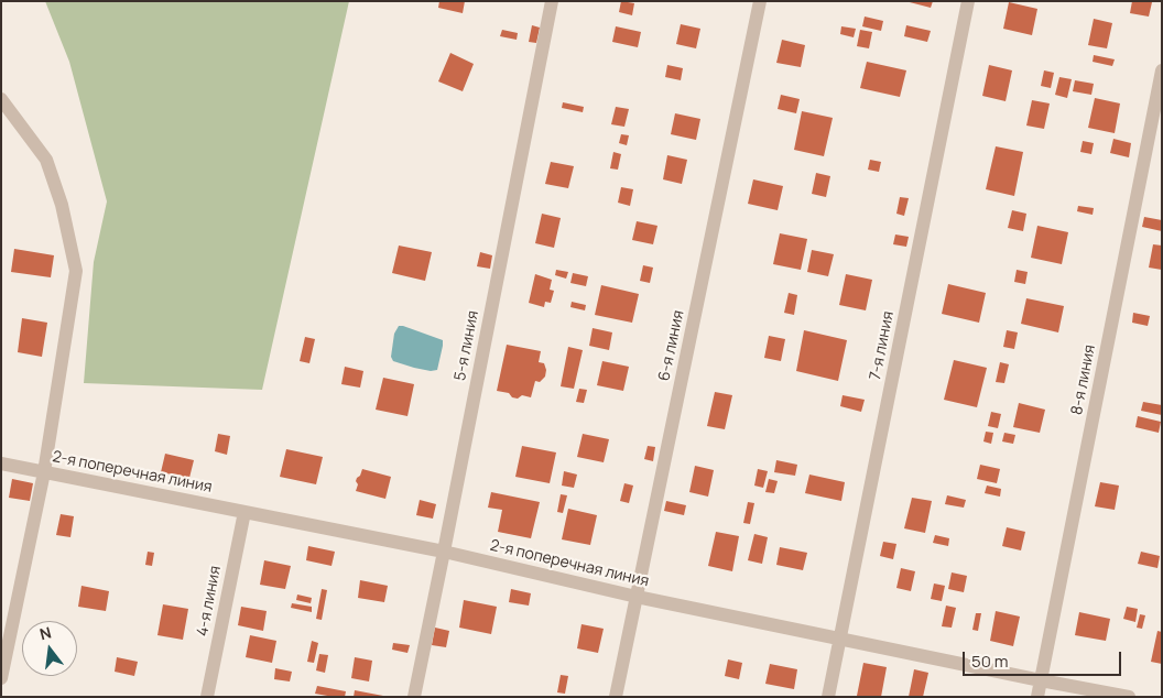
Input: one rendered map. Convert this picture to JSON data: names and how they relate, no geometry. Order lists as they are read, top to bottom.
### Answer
{
  "streets": {
    "street": [
      "5-я линия",
      "6-я линия",
      "7-я линия",
      "8-я линия",
      "2-я поперечная линия",
      "4-я линия"
    ]
  },
  "crossings": [
    ["5-я линия", "2-я поперечная линия"],
    ["6-я линия", "2-я поперечная линия"],
    ["7-я линия", "2-я поперечная линия"],
    ["8-я линия", "2-я поперечная линия"],
    ["2-я поперечная линия", "4-я линия"]
  ],
  "scale_bar": "50 m",
  "north": "top"
}
